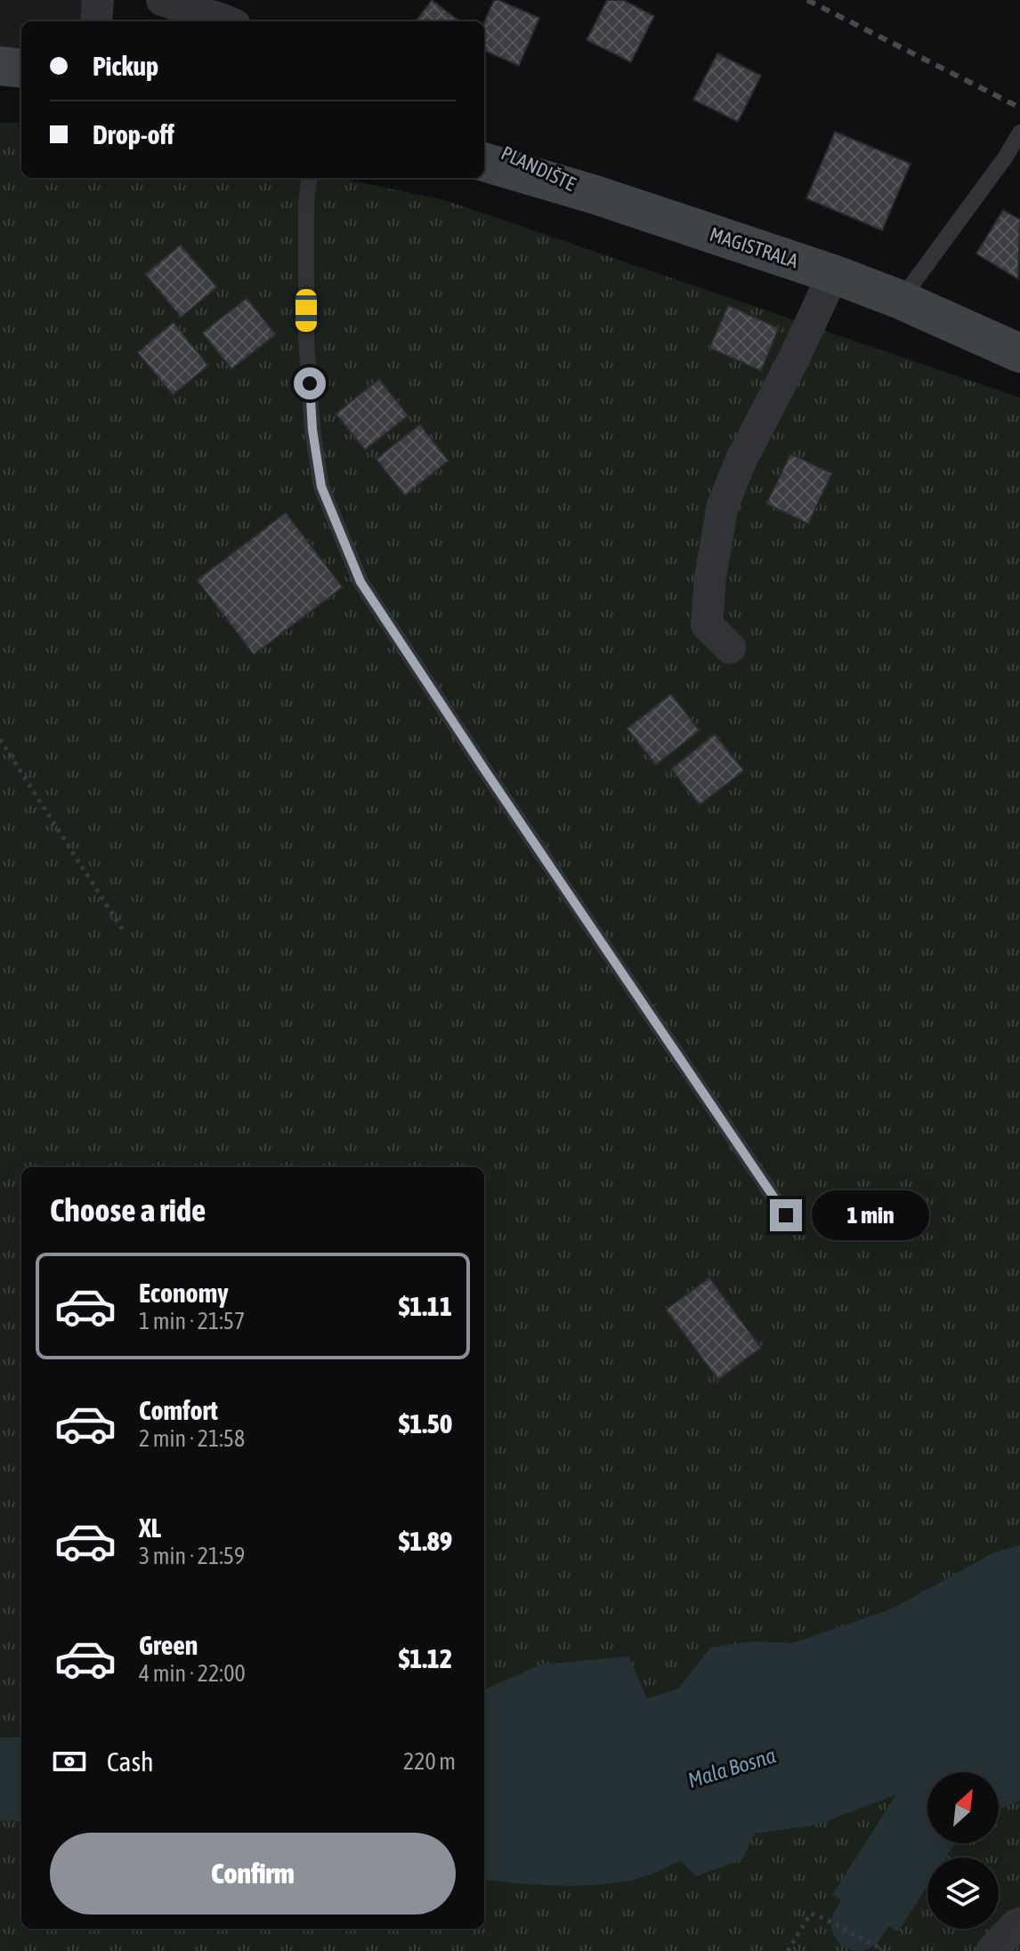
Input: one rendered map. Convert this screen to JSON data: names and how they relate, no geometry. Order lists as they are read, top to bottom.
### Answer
{
  "streets": {
    "main road": ["MAGISTRALA"],
    "street": ["PLANDIŠTE"]
  },
  "crossings": [
    ["PLANDIŠTE", "MAGISTRALA"]
  ],
  "water": ["Mala Bosna"],
  "north": "top right",
  "page": {
    "banner": ["Pickup", "Drop-off"],
    "heading": "Choose a ride",
    "bubble": "1 min",
    "list": [
      {
        "name": "Economy",
        "note": "1 min · 21:57",
        "value": "$1.11"
      },
      {
        "name": "Comfort",
        "note": "2 min · 21:58",
        "value": "$1.50"
      },
      {
        "name": "XL",
        "note": "3 min · 21:59",
        "value": "$1.89"
      },
      {
        "name": "Green",
        "note": "4 min · 22:00",
        "value": "$1.12"
      }
    ],
    "pay": ["Cash", "220 m"],
    "buttons": "Confirm"
  }
}
